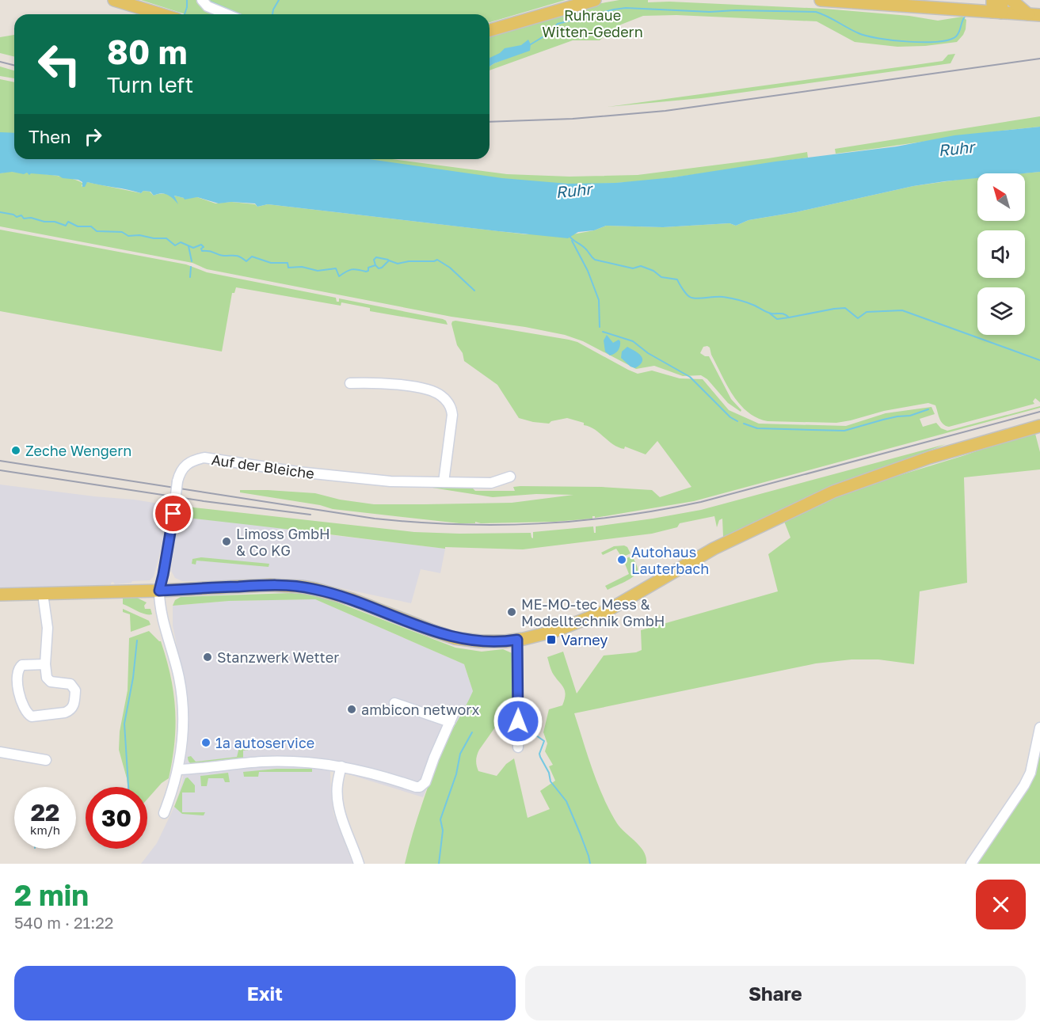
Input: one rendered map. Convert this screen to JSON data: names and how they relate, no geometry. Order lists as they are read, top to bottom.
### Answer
{
  "streets": {
    "street": ["Auf der Bleiche"]
  },
  "water": ["Ruhr"],
  "parks": ["Ruhraue Witten-Gedern"],
  "places": {
    "other": [
      "Zeche Wengern",
      "Limoss GmbH & Co KG",
      "Autohaus Lauterbach",
      "ME-MO-tec Mess & Modelltechnik GmbH",
      "Stanzwerk Wetter",
      "ambicon networx",
      "1a autoservice"
    ],
    "transit": ["Varney"]
  },
  "north": "top left",
  "page": {
    "turn": ["80 m", "Turn left"],
    "then": "Then",
    "speed": "22 km/h",
    "limit": "30",
    "heading": ["2 min", "540 m · 21:22"],
    "buttons": ["Exit", "Share"]
  }
}
